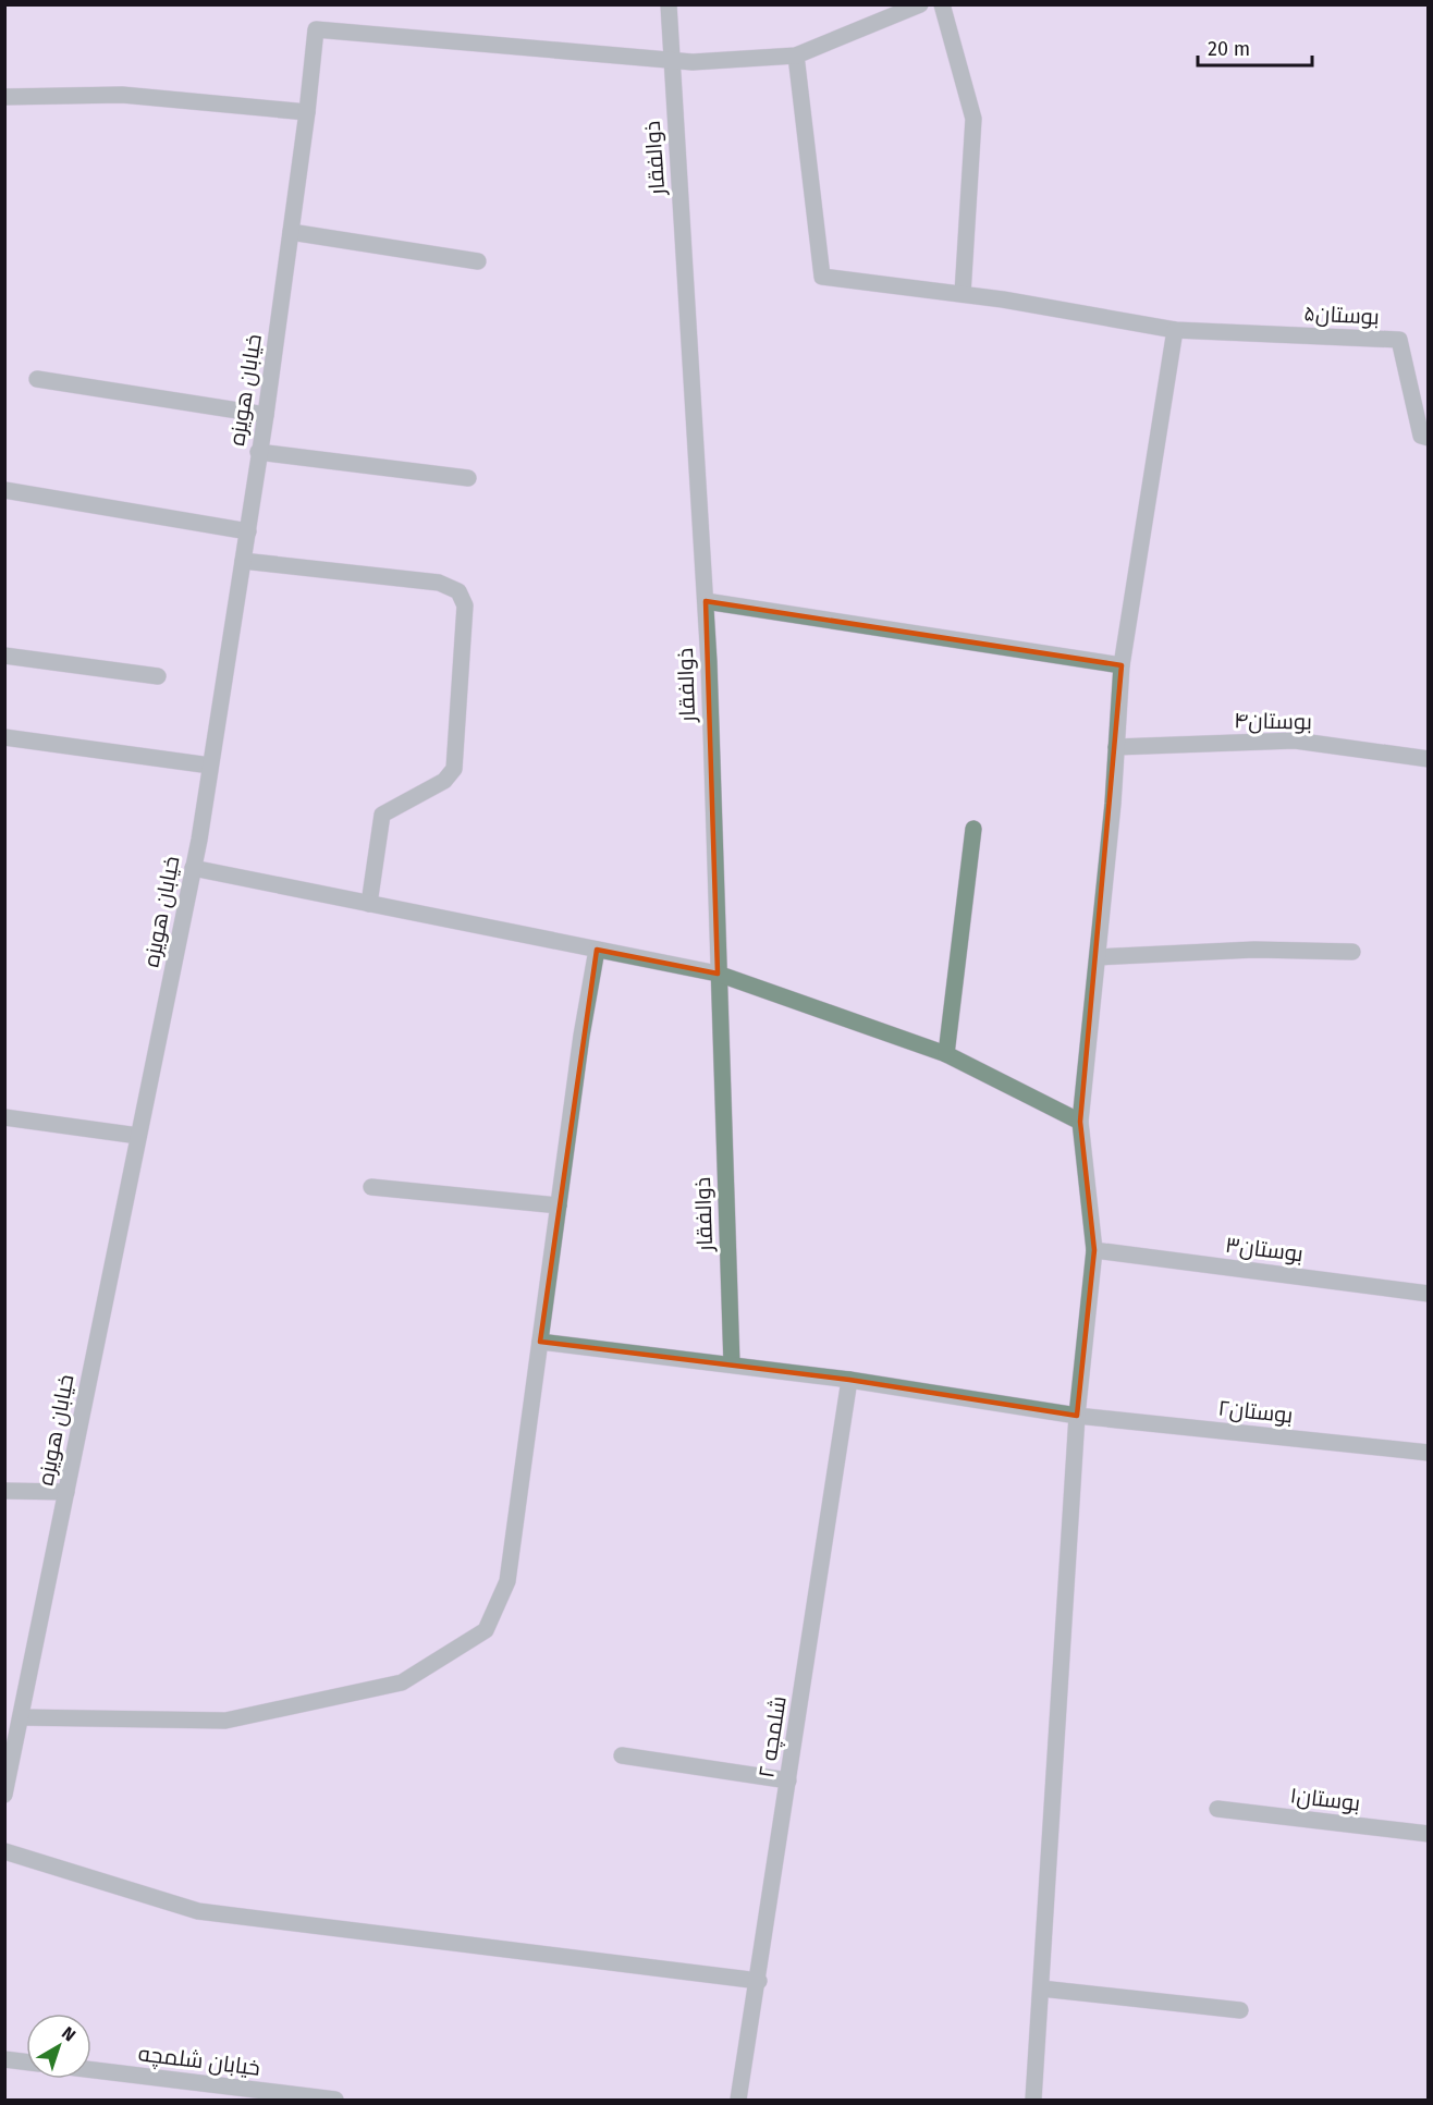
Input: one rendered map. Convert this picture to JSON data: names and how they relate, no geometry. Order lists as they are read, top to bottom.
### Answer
{
  "streets": {
    "street": [
      "ذوالفقار",
      "بوستان۵",
      "خیابان هویزه",
      "بوستان۴",
      "بوستان۳",
      "بوستان۲",
      "شلمچه ۲",
      "بوستان۱",
      "خیابان شلمچه"
    ]
  },
  "crossings": [
    ["ذوالفقار", "خیابان هویزه"],
    ["ذوالفقار", "بوستان۲"],
    ["بوستان۲", "شلمچه ۲"]
  ],
  "scale_bar": "20 m",
  "north": "top right"
}
